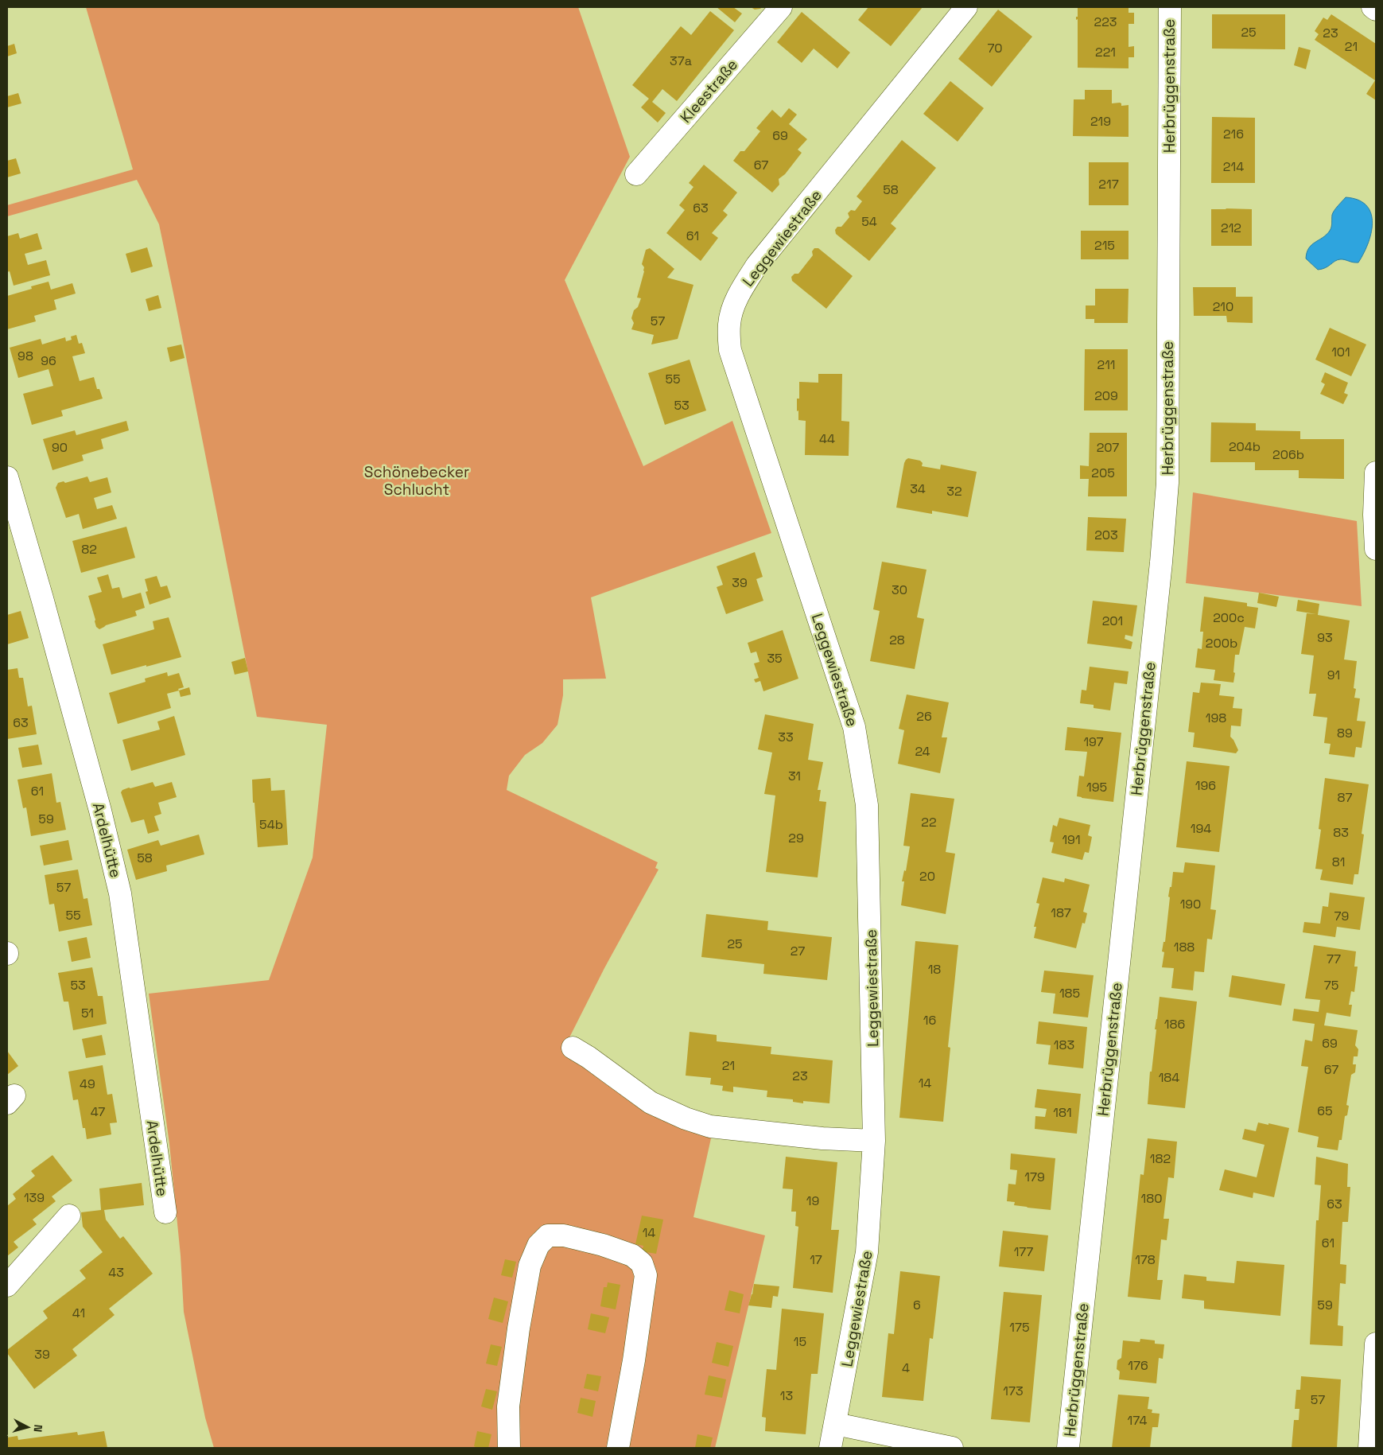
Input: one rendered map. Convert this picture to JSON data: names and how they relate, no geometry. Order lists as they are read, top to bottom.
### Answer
{
  "streets": {
    "street": [
      "Herbrüggenstraße",
      "Kleestraße",
      "Leggewiestraße",
      "Ardelhütte"
    ]
  },
  "parks": ["Schönebecker Schlucht"],
  "house_numbers": [
    "223",
    "25",
    "23",
    "21",
    "70",
    "221",
    "37a",
    "219",
    "216",
    "69",
    "67",
    "214",
    "217",
    "58",
    "63",
    "54",
    "212",
    "61",
    "215",
    "210",
    "57",
    "101",
    "98",
    "96",
    "211",
    "55",
    "209",
    "53",
    "44",
    "204b",
    "90",
    "207",
    "206b",
    "205",
    "34",
    "32",
    "203",
    "82",
    "39",
    "30",
    "200c",
    "201",
    "93",
    "28",
    "200b",
    "35",
    "91",
    "26",
    "198",
    "63",
    "89",
    "33",
    "197",
    "24",
    "31",
    "196",
    "195",
    "61",
    "87",
    "59",
    "22",
    "54b",
    "194",
    "83",
    "29",
    "191",
    "58",
    "81",
    "20",
    "57",
    "190",
    "187",
    "55",
    "79",
    "25",
    "188",
    "27",
    "77",
    "18",
    "53",
    "75",
    "185",
    "51",
    "16",
    "186",
    "69",
    "183",
    "21",
    "67",
    "23",
    "184",
    "14",
    "49",
    "65",
    "47",
    "181",
    "182",
    "179",
    "139",
    "180",
    "19",
    "63",
    "14",
    "61",
    "177",
    "17",
    "178",
    "43",
    "6",
    "59",
    "41",
    "175",
    "15",
    "39",
    "176",
    "4",
    "173",
    "13",
    "57",
    "174"
  ],
  "north": "right"
}
